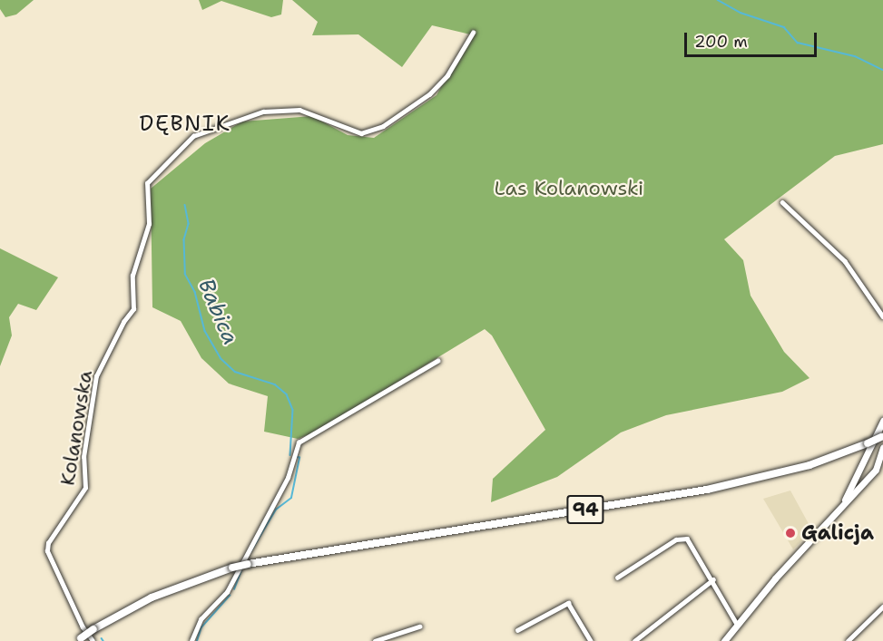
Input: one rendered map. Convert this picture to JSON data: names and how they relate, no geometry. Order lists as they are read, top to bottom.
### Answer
{
  "streets": {
    "main road": ["94"],
    "street": ["Kolanowska"]
  },
  "districts": ["DĘBNIK"],
  "water": ["Babica"],
  "parks": ["Las Kolanowski"],
  "places": ["Galicja"],
  "scale_bar": "200 m"
}
